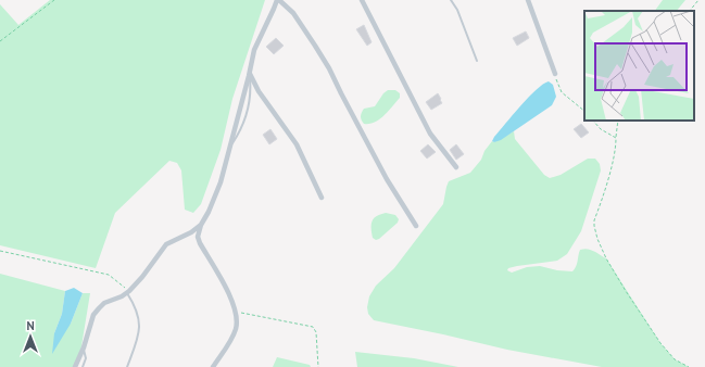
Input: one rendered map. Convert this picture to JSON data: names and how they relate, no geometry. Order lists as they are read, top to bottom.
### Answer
{
  "north": "top"
}
